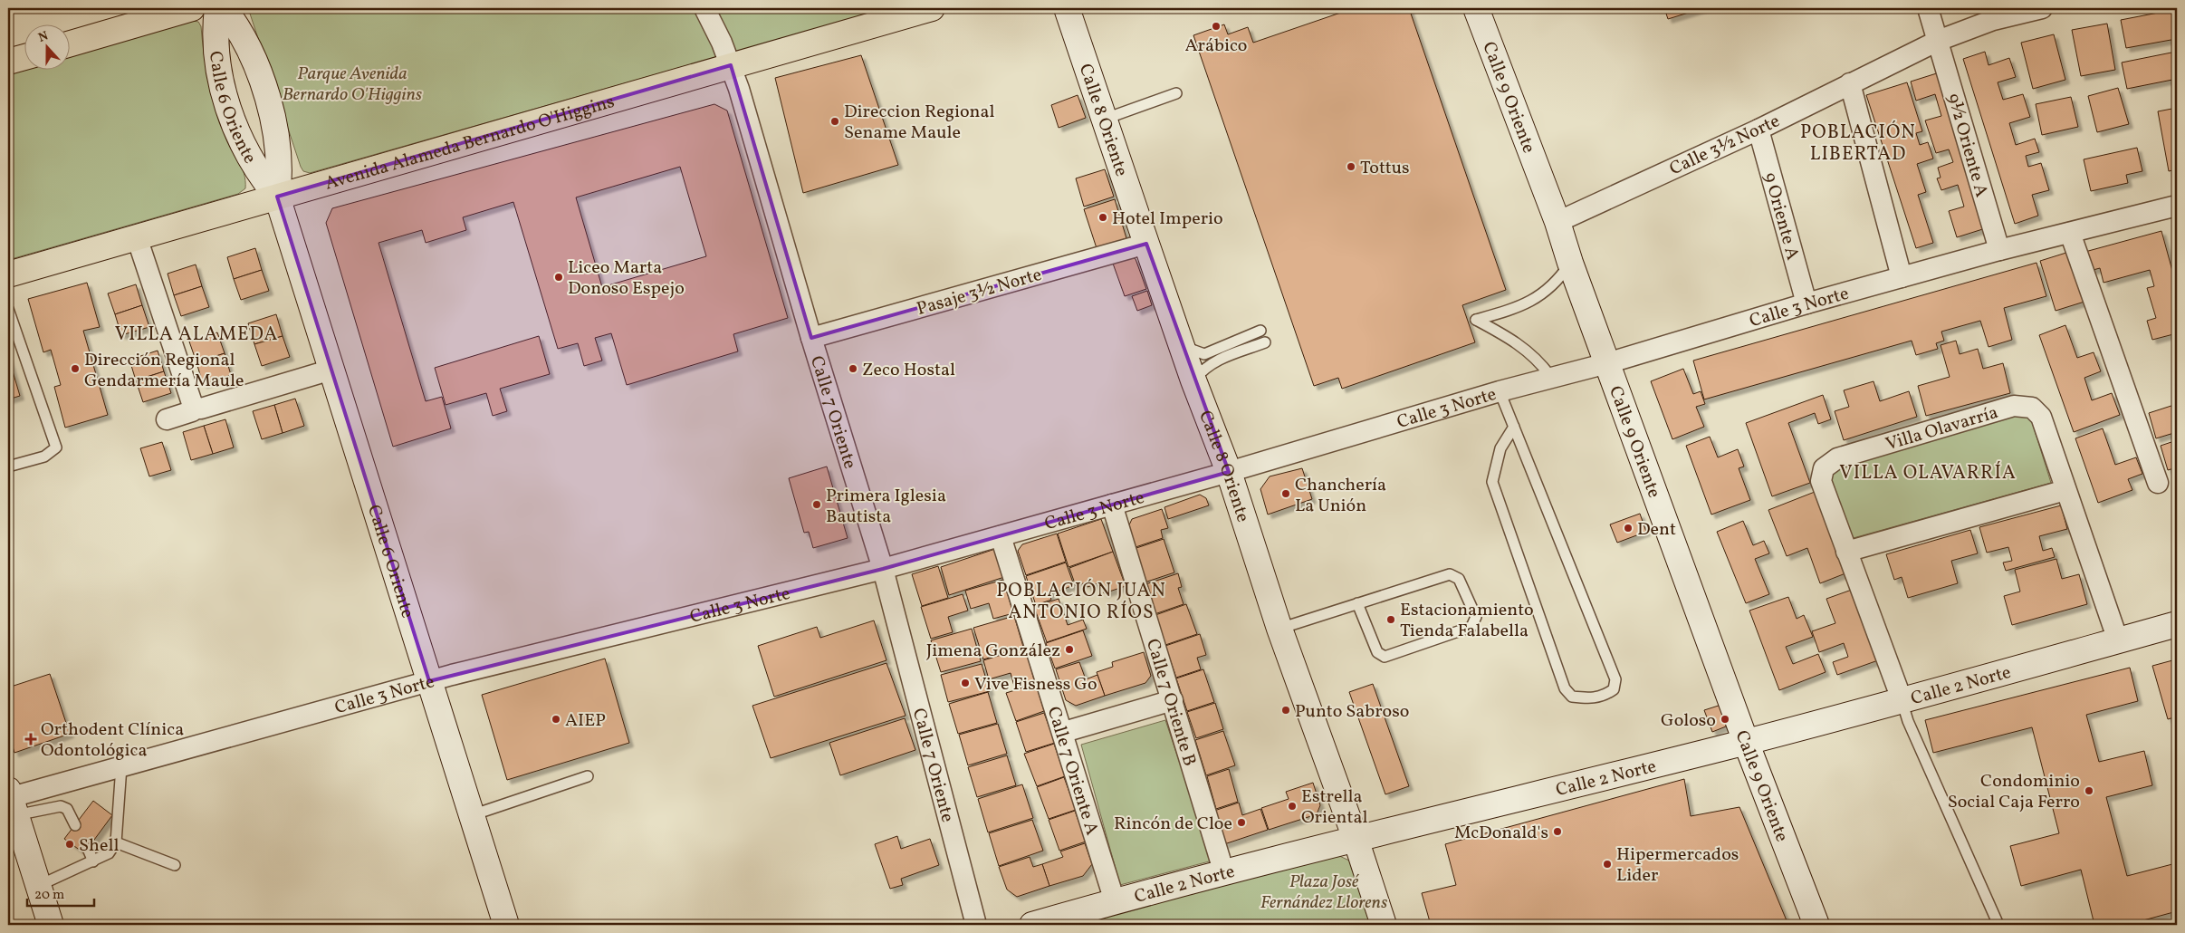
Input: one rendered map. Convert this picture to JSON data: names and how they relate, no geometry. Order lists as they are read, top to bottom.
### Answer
{
  "streets": {
    "main road": ["Avenida Alameda Bernardo O'Higgins"],
    "street": [
      "Calle 9 Oriente",
      "Calle 6 Oriente",
      "Calle 8 Oriente",
      "Calle 3½ Norte",
      "9½ Oriente A",
      "9 Oriente A",
      "Pasaje 3½ Norte",
      "Calle 3 Norte",
      "Calle 7 Oriente",
      "Villa Olavarría",
      "Calle 2 Norte",
      "Calle 7 Oriente B",
      "Calle 7 Oriente A"
    ]
  },
  "crossings": [
    ["Calle 9 Oriente", "Calle 3½ Norte"],
    ["Calle 9 Oriente", "Calle 3 Norte"],
    ["Calle 9 Oriente", "Calle 2 Norte"],
    ["Calle 6 Oriente", "Avenida Alameda Bernardo O'Higgins"],
    ["Calle 6 Oriente", "Calle 3 Norte"],
    ["Calle 8 Oriente", "Pasaje 3½ Norte"],
    ["Calle 8 Oriente", "Calle 3 Norte"],
    ["Calle 8 Oriente", "Calle 2 Norte"],
    ["Avenida Alameda Bernardo O'Higgins", "Calle 7 Oriente"],
    ["Calle 3½ Norte", "9½ Oriente A"],
    ["Calle 3½ Norte", "9 Oriente A"],
    ["9½ Oriente A", "Calle 3 Norte"],
    ["9 Oriente A", "Calle 3 Norte"],
    ["Pasaje 3½ Norte", "Calle 7 Oriente"],
    ["Calle 3 Norte", "Calle 7 Oriente"],
    ["Calle 3 Norte", "Calle 7 Oriente B"],
    ["Calle 3 Norte", "Calle 7 Oriente A"],
    ["Villa Olavarría", "Calle 2 Norte"],
    ["Calle 2 Norte", "Calle 7 Oriente B"],
    ["Calle 2 Norte", "Calle 7 Oriente A"]
  ],
  "districts": [
    "POBLACIÓN LIBERTAD",
    "VILLA ALAMEDA",
    "VILLA OLAVARRÍA",
    "POBLACIÓN JUAN ANTONIO RÍOS"
  ],
  "parks": ["Parque Avenida Bernardo O'Higgins", "Plaza José Fernández Llorens"],
  "places": {
    "other": [
      "Arábico",
      "Direccion Regional Sename Maule",
      "Tottus",
      "Hotel Imperio",
      "Liceo Marta Donoso Espejo",
      "Dirección Regional Gendarmería Maule",
      "Zeco Hostal",
      "Chanchería La Unión",
      "Primera Iglesia Bautista",
      "Dent",
      "Estacionamiento Tienda Falabella",
      "Jimena González",
      "Vive Fisness Go",
      "Punto Sabroso",
      "AIEP",
      "Goloso",
      "Condominio Social Caja Ferro",
      "Estrella Oriental",
      "Rincón de Cloe",
      "McDonald's",
      "Shell",
      "Hipermercados Lider"
    ],
    "health": ["Orthodent Clínica Odontológica"]
  },
  "scale_bar": "20 m",
  "north": "top"
}
